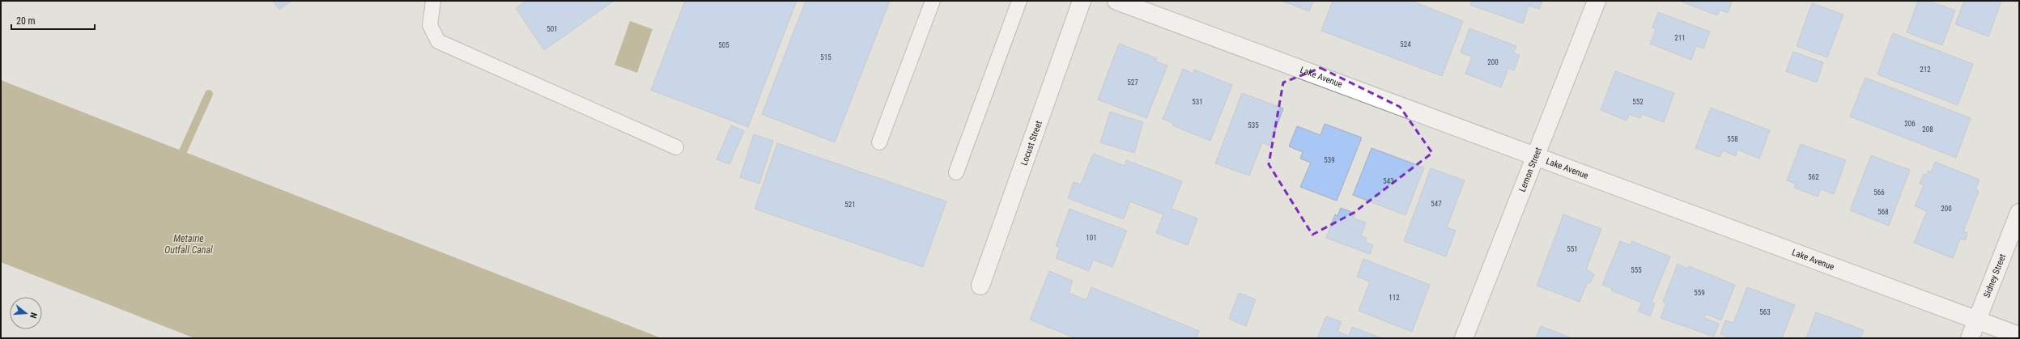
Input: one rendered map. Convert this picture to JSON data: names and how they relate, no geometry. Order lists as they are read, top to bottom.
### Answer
{
  "streets": {
    "street": [
      "Lake Avenue",
      "Locust Street",
      "Lemon Street",
      "Sidney Street"
    ]
  },
  "crossings": [
    ["Lake Avenue", "Lemon Street"],
    ["Lake Avenue", "Sidney Street"]
  ],
  "water": ["Metairie Outfall Canal"],
  "house_numbers": [
    "501",
    "211",
    "524",
    "505",
    "515",
    "200",
    "212",
    "527",
    "531",
    "552",
    "206",
    "535",
    "208",
    "558",
    "539",
    "562",
    "543",
    "566",
    "547",
    "521",
    "200",
    "568",
    "101",
    "551",
    "555",
    "559",
    "112",
    "563"
  ],
  "scale_bar": "20 m",
  "north": "right"
}
